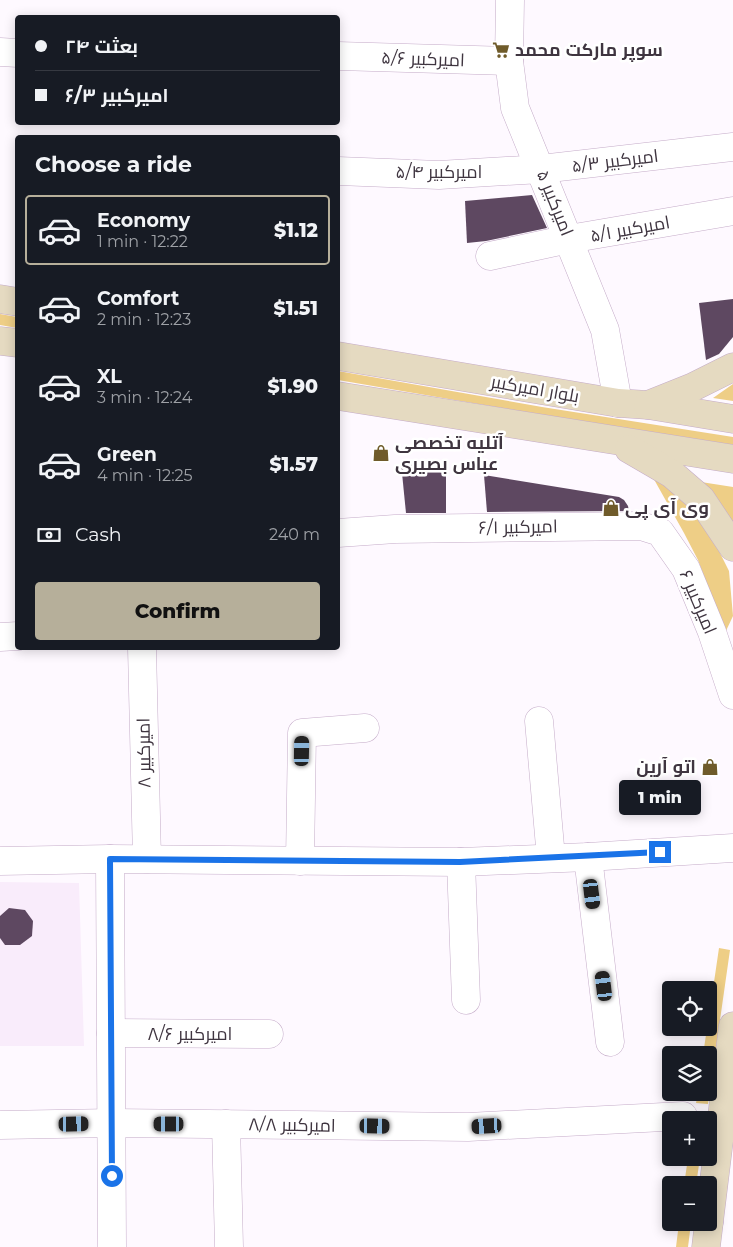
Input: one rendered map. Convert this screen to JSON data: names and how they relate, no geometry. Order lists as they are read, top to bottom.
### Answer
{
  "streets": {
    "main road": ["بلوار امیرکبیر"],
    "street": [
      "امیرکبیر ۵/۶",
      "امیرکبیر ۵/۳",
      "امیرکبیر ۵/۴",
      "امیرکبیر ۵",
      "امیرکبیر ۵/۱",
      "امیرکبیر ۶/۱",
      "امیرکبیر ۶",
      "امیرکبیر ۸",
      "امیرکبیر ۸/۶",
      "امیرکبیر ۸/۸"
    ]
  },
  "crossings": [
    ["امیرکبیر ۵/۶", "امیرکبیر ۵"],
    ["امیرکبیر ۵/۳", "امیرکبیر ۵/۴"],
    ["امیرکبیر ۵/۳", "امیرکبیر ۵"],
    ["امیرکبیر ۵/۴", "امیرکبیر ۵"],
    ["امیرکبیر ۵", "امیرکبیر ۵/۱"],
    ["امیرکبیر ۵", "بلوار امیرکبیر"],
    ["امیرکبیر ۶/۱", "امیرکبیر ۶"]
  ],
  "places": {
    "supermarket": ["سوپر مارکت محمد"],
    "shop": ["آتلیه تخصصی عباس بصیری", "وی آی پی", "اتو آرین"]
  },
  "page": {
    "banner": ["بعثت ۲۴", "امیرکبیر ۶/۳"],
    "heading": "Choose a ride",
    "list": [
      {
        "name": "Economy",
        "note": "1 min · 12:22",
        "value": "$1.12"
      },
      {
        "name": "Comfort",
        "note": "2 min · 12:23",
        "value": "$1.51"
      },
      {
        "name": "XL",
        "note": "3 min · 12:24",
        "value": "$1.90"
      },
      {
        "name": "Green",
        "note": "4 min · 12:25",
        "value": "$1.57"
      }
    ],
    "pay": ["Cash", "240 m"],
    "buttons": "Confirm",
    "bubble": "1 min",
    "map_buttons": ["+", "−"]
  }
}
